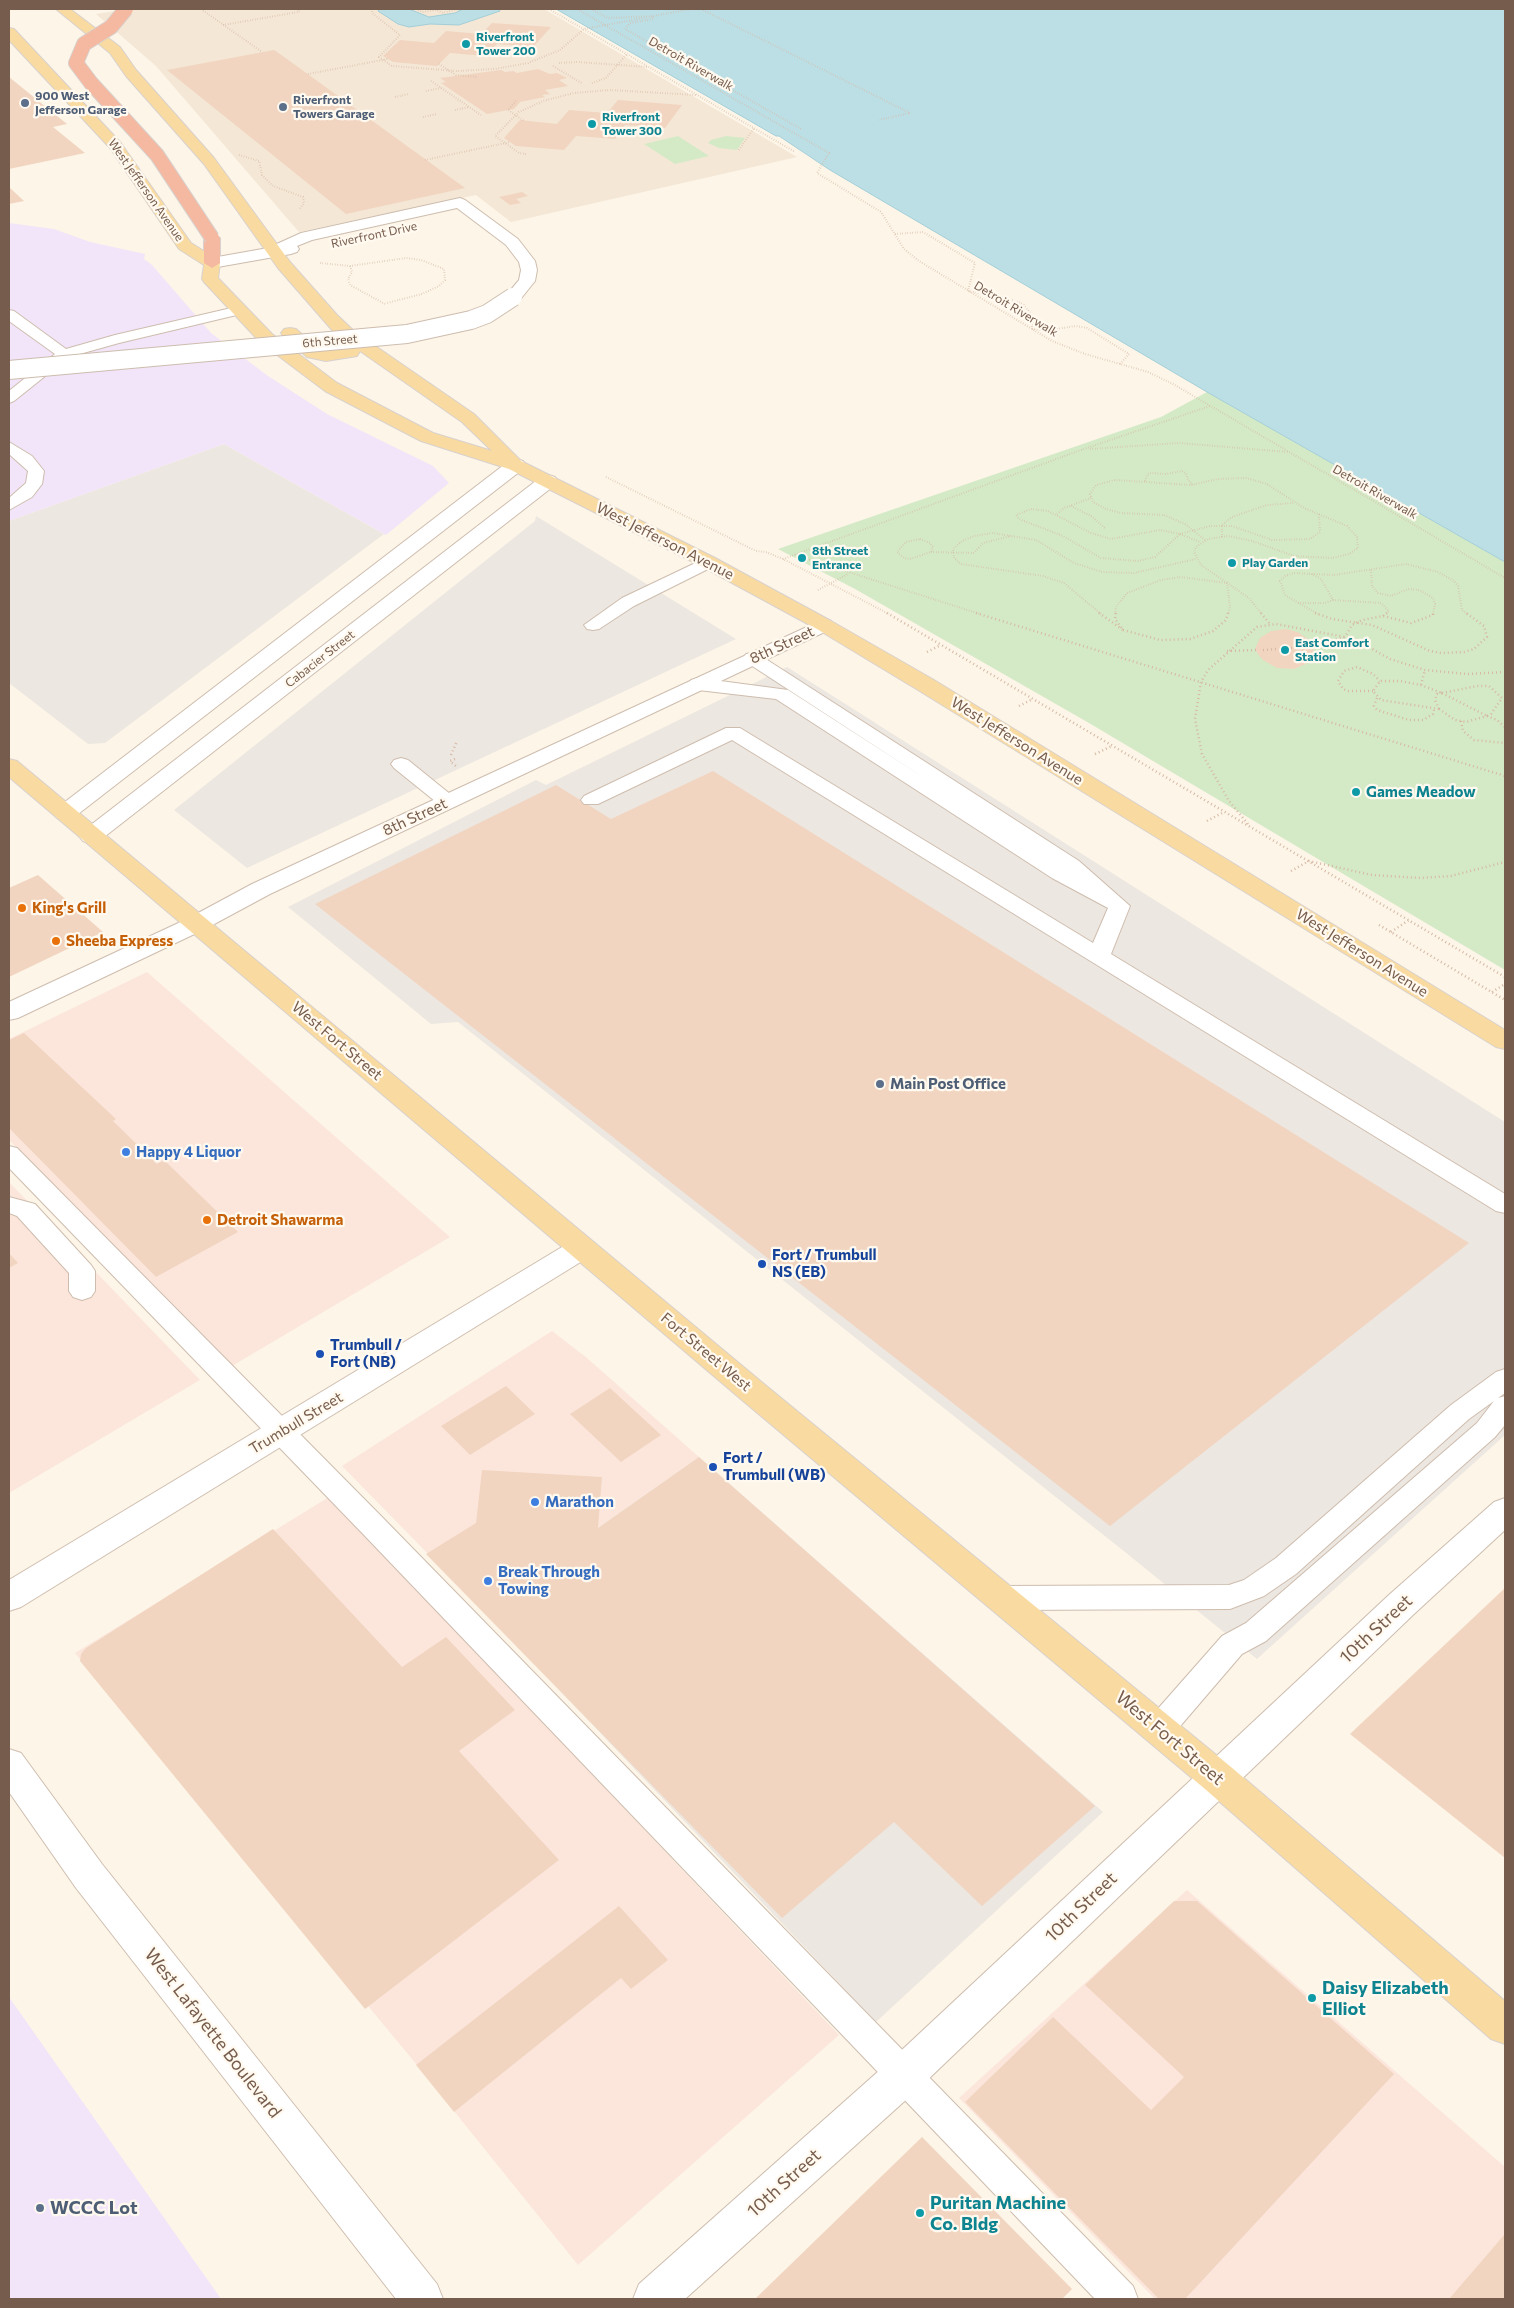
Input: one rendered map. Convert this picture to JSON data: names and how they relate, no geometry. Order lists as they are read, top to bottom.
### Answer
{
  "streets": {
    "main road": ["West Jefferson Avenue", "West Fort Street", "Fort Street West"],
    "street": [
      "Riverfront Drive",
      "6th Street",
      "8th Street",
      "Cabacier Street",
      "Trumbull Street",
      "10th Street",
      "West Lafayette Boulevard"
    ],
    "path": ["Detroit Riverwalk"]
  },
  "crossings": [
    ["West Jefferson Avenue", "Riverfront Drive"],
    ["West Jefferson Avenue", "8th Street"],
    ["West Jefferson Avenue", "Cabacier Street"],
    ["Riverfront Drive", "6th Street"],
    ["8th Street", "West Fort Street"],
    ["Cabacier Street", "West Fort Street"],
    ["West Fort Street", "Fort Street West"],
    ["West Fort Street", "Trumbull Street"],
    ["West Fort Street", "10th Street"],
    ["Fort Street West", "Trumbull Street"]
  ],
  "places": [
    "Riverfront Tower 200",
    "900 West Jefferson Garage",
    "Riverfront Towers Garage",
    "Riverfront Tower 300",
    "8th Street Entrance",
    "Play Garden",
    "East Comfort Station",
    "Games Meadow",
    "King's Grill",
    "Sheeba Express",
    "Main Post Office",
    "Happy 4 Liquor",
    "Detroit Shawarma",
    "Fort / Trumbull NS (EB)",
    "Trumbull / Fort (NB)",
    "Fort / Trumbull (WB)",
    "Marathon",
    "Break Through Towing",
    "Daisy Elizabeth Elliot",
    "WCCC Lot",
    "Puritan Machine Co. Bldg"
  ]
}
